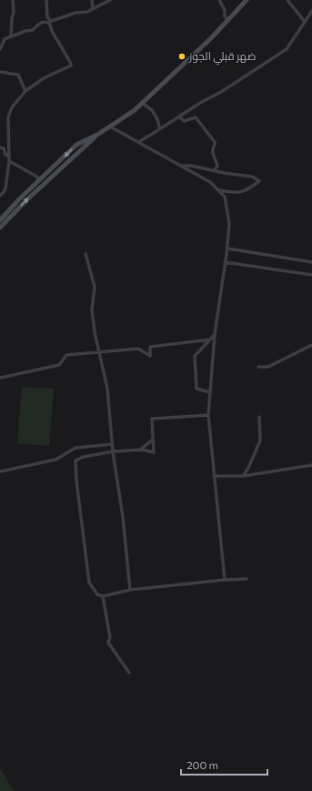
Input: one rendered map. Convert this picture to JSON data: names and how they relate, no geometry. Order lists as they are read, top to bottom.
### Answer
{
  "places": ["ضهر قبلي الجوز"],
  "scale_bar": "200 m"
}
